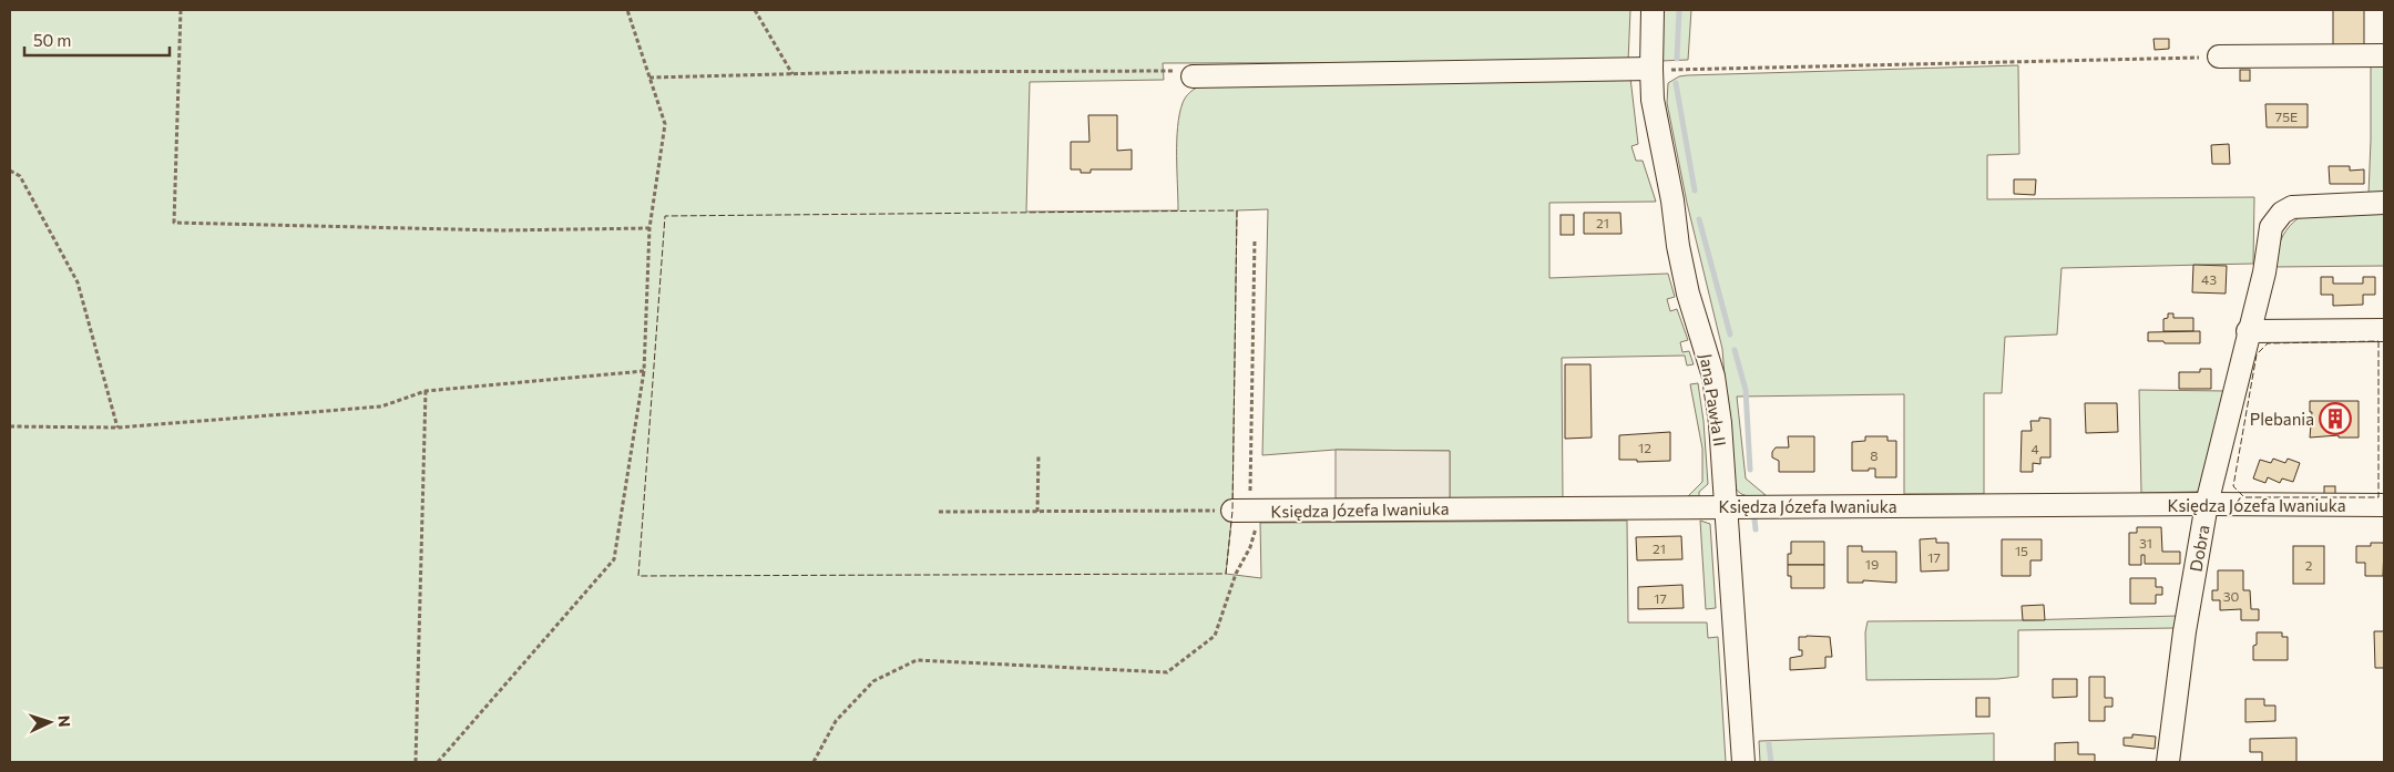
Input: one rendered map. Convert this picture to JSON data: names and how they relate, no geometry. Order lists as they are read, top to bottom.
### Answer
{
  "streets": {
    "street": ["Jana Pawła II", "Księdza Józefa Iwaniuka", "Dobra"]
  },
  "crossings": [
    ["Jana Pawła II", "Księdza Józefa Iwaniuka"],
    ["Księdza Józefa Iwaniuka", "Dobra"]
  ],
  "places": {
    "building": ["Plebania"]
  },
  "house_numbers": [
    "75E",
    "21",
    "43",
    "12",
    "4",
    "8",
    "31",
    "21",
    "15",
    "17",
    "19",
    "2",
    "30",
    "17"
  ],
  "scale_bar": "50 m",
  "north": "right"
}
